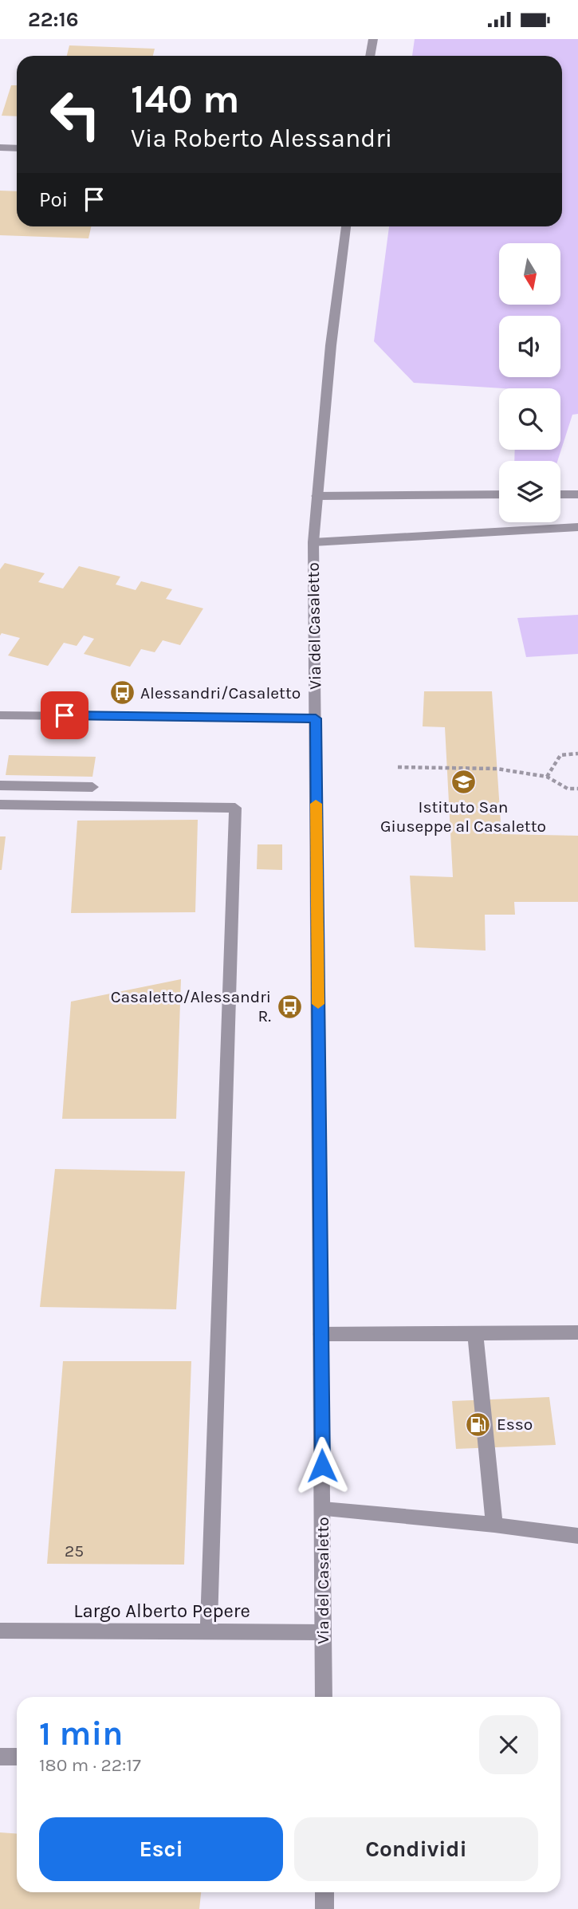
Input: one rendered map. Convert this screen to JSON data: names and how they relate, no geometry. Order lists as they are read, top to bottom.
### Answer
{
  "streets": {
    "street": ["Via del Casaletto", "Largo Alberto Pepere"]
  },
  "crossings": [
    ["Via del Casaletto", "Largo Alberto Pepere"]
  ],
  "places": {
    "bus stop": ["Alessandri/Casaletto", "Casaletto/Alessandri R."],
    "school or university": ["Istituto San Giuseppe al Casaletto"],
    "fuel station": ["Esso"]
  },
  "house_numbers": ["25"],
  "north": "bottom",
  "page": {
    "status": "22:16",
    "turn": ["140 m", "Via Roberto Alessandri"],
    "then": "Poi",
    "heading": ["1 min", "180 m · 22:17"],
    "buttons": ["Esci", "Condividi"]
  }
}
